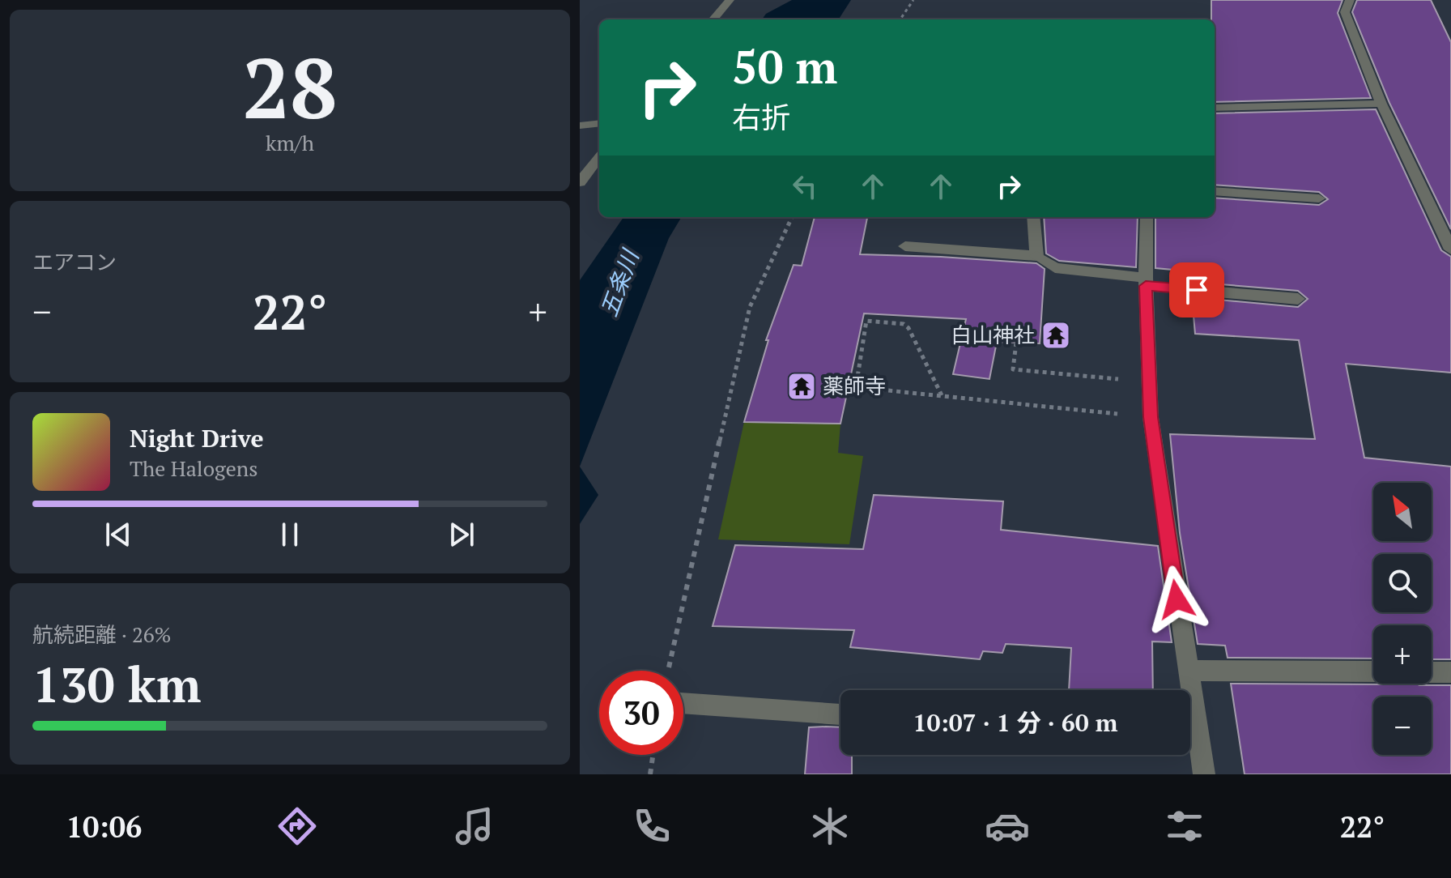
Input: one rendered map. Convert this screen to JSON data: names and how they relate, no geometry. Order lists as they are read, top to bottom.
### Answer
{
  "water": ["五条川"],
  "places": {
    "temple": ["白山神社", "薬師寺"]
  },
  "north": "top left",
  "page": {
    "tile": [
      ["28", "km/h"],
      "エアコン",
      ["航続距離 · 26%", "130 km"]
    ],
    "turn": ["50 m", "右折"],
    "heat": ["−", "22°", "+"],
    "song": ["Night Drive", "The Halogens"],
    "map_buttons": ["+", "−"],
    "limit": "30",
    "trip": "10:07 · 1 分 · 60 m",
    "tabs": ["10:06", "22°"]
  }
}
